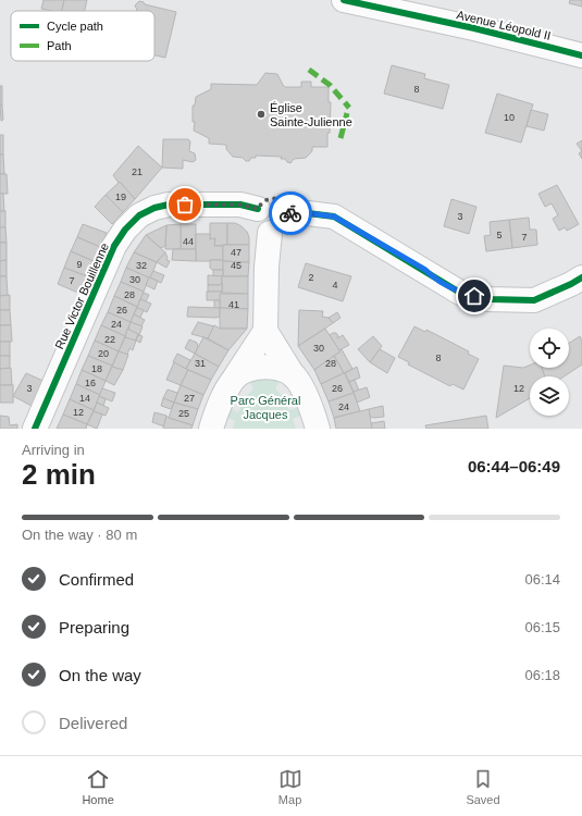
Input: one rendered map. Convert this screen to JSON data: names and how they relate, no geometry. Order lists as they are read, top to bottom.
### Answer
{
  "streets": {
    "street": ["Avenue Léopold II", "Rue Victor Bouillenne"]
  },
  "parks": ["Parc Général Jacques"],
  "places": ["Église Sainte-Julienne"],
  "house_numbers": [
    "8",
    "10",
    "21",
    "19",
    "3",
    "5",
    "7",
    "44",
    "47",
    "9",
    "32",
    "45",
    "2",
    "30",
    "7",
    "4",
    "28",
    "41",
    "26",
    "24",
    "22",
    "30",
    "20",
    "8",
    "31",
    "28",
    "18",
    "16",
    "3",
    "26",
    "12",
    "14",
    "27",
    "24",
    "12",
    "25"
  ],
  "legend": ["Cycle path", "Path"],
  "page": {
    "heading": ["2 min", "Arriving in", "06:44–06:49"],
    "bar": "On the way · 80 m",
    "list": [
      ["Confirmed", "06:14"],
      ["Preparing", "06:15"],
      ["On the way", "06:18"],
      "Delivered"
    ],
    "tabs": ["Home", "Map", "Saved"]
  }
}
